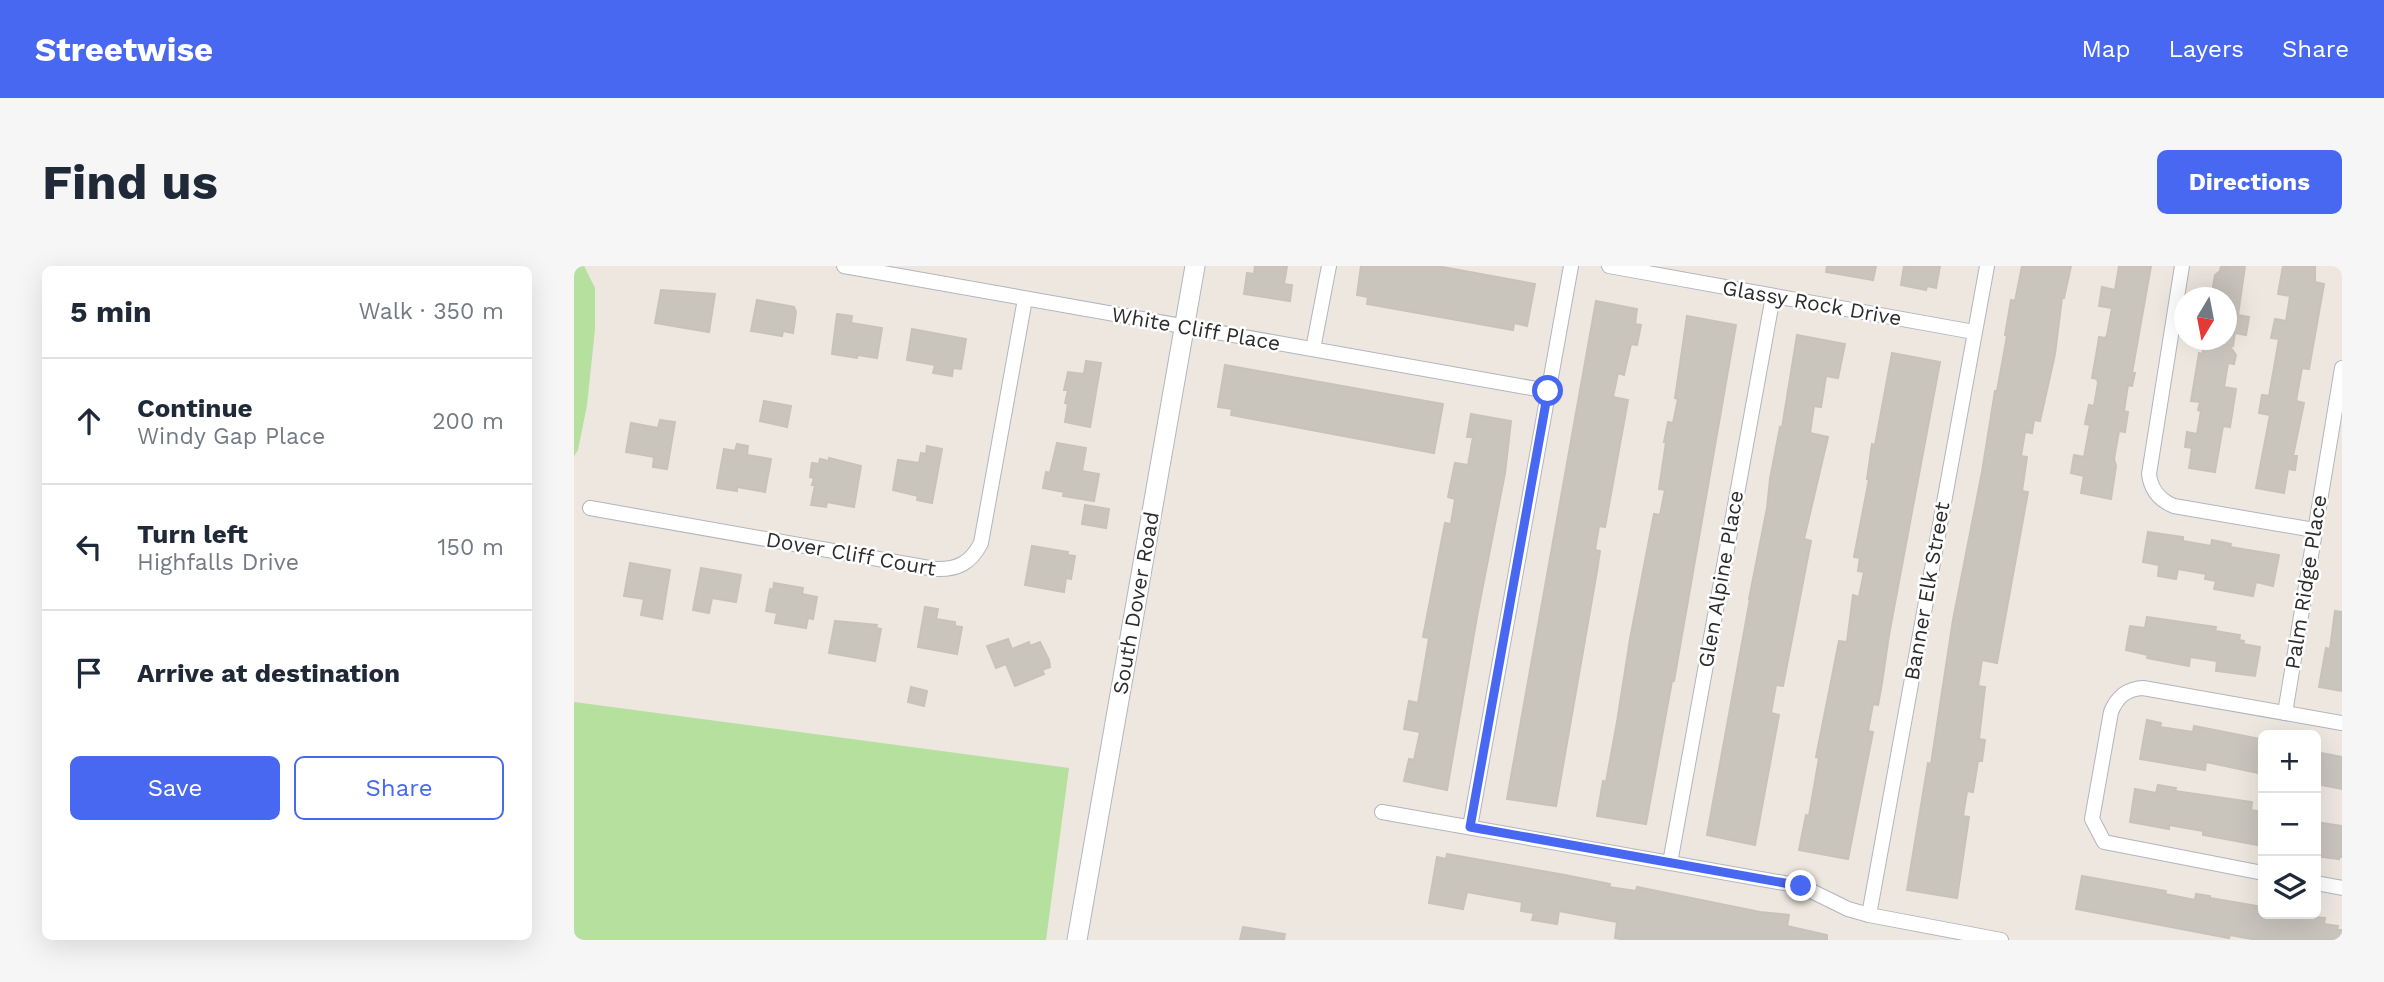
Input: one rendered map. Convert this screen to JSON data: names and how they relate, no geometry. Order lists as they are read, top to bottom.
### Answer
{
  "streets": {
    "street": [
      "Glassy Rock Drive",
      "White Cliff Place",
      "Dover Cliff Court",
      "Glen Alpine Place",
      "Palm Ridge Place",
      "Banner Elk Street",
      "South Dover Road"
    ]
  },
  "crossings": [
    ["Glassy Rock Drive", "Glen Alpine Place"],
    ["Glassy Rock Drive", "Banner Elk Street"],
    ["White Cliff Place", "Dover Cliff Court"],
    ["White Cliff Place", "South Dover Road"]
  ],
  "north": "bottom",
  "page": {
    "header": "Streetwise",
    "nav": ["Map", "Layers", "Share"],
    "buttons": [
      "Directions",
      ["Save", "Share"]
    ],
    "title": "Find us",
    "heading": ["5 min", "Walk · 350 m"],
    "list": [
      ["Continue", "Windy Gap Place", "200 m"],
      ["Turn left", "Highfalls Drive", "150 m"],
      "Arrive at destination"
    ],
    "map_buttons": ["+", "−"]
  }
}
